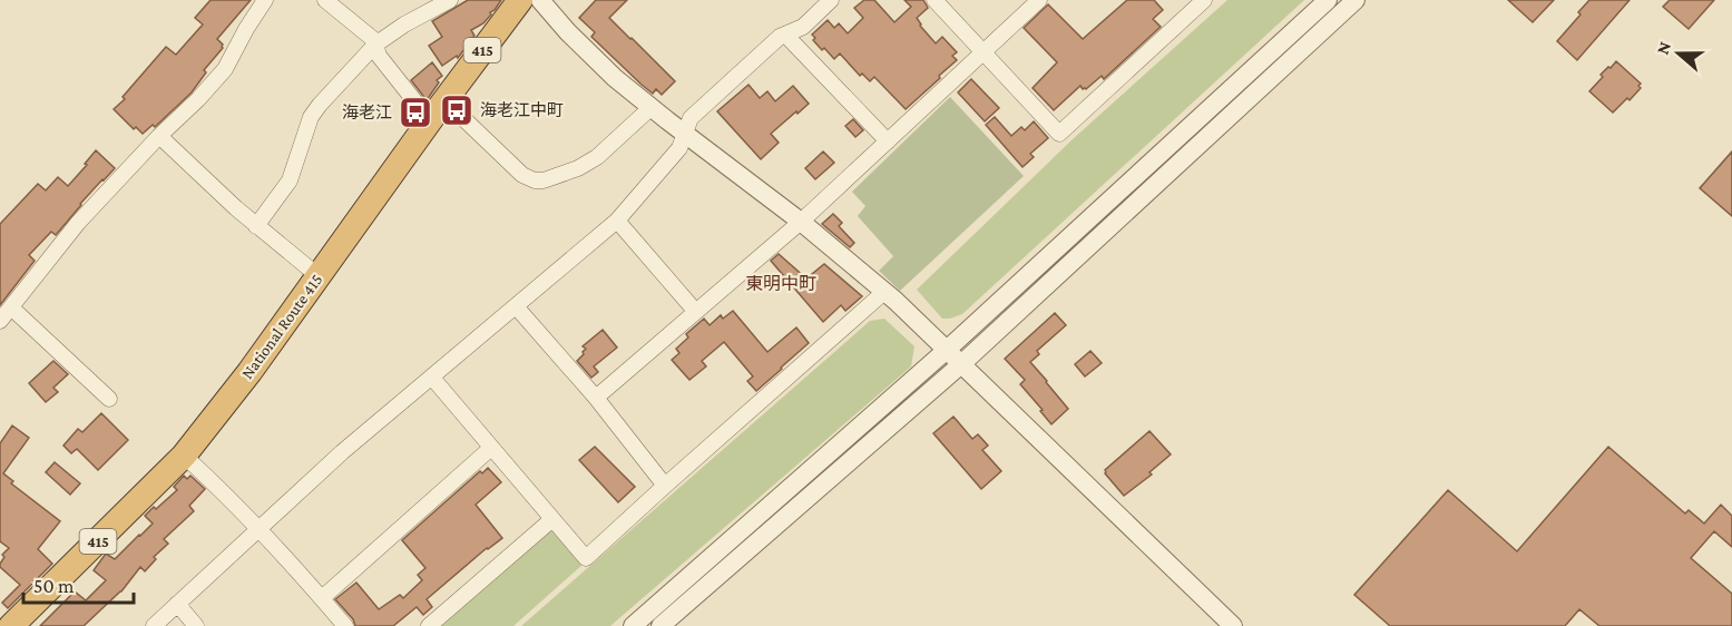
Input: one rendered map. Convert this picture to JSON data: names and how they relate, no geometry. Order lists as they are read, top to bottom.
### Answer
{
  "streets": {
    "highway": ["415", "National Route 415"]
  },
  "districts": ["東明中町"],
  "places": {
    "bus stop": ["海老江中町", "海老江"]
  },
  "scale_bar": "50 m",
  "north": "left"
}
